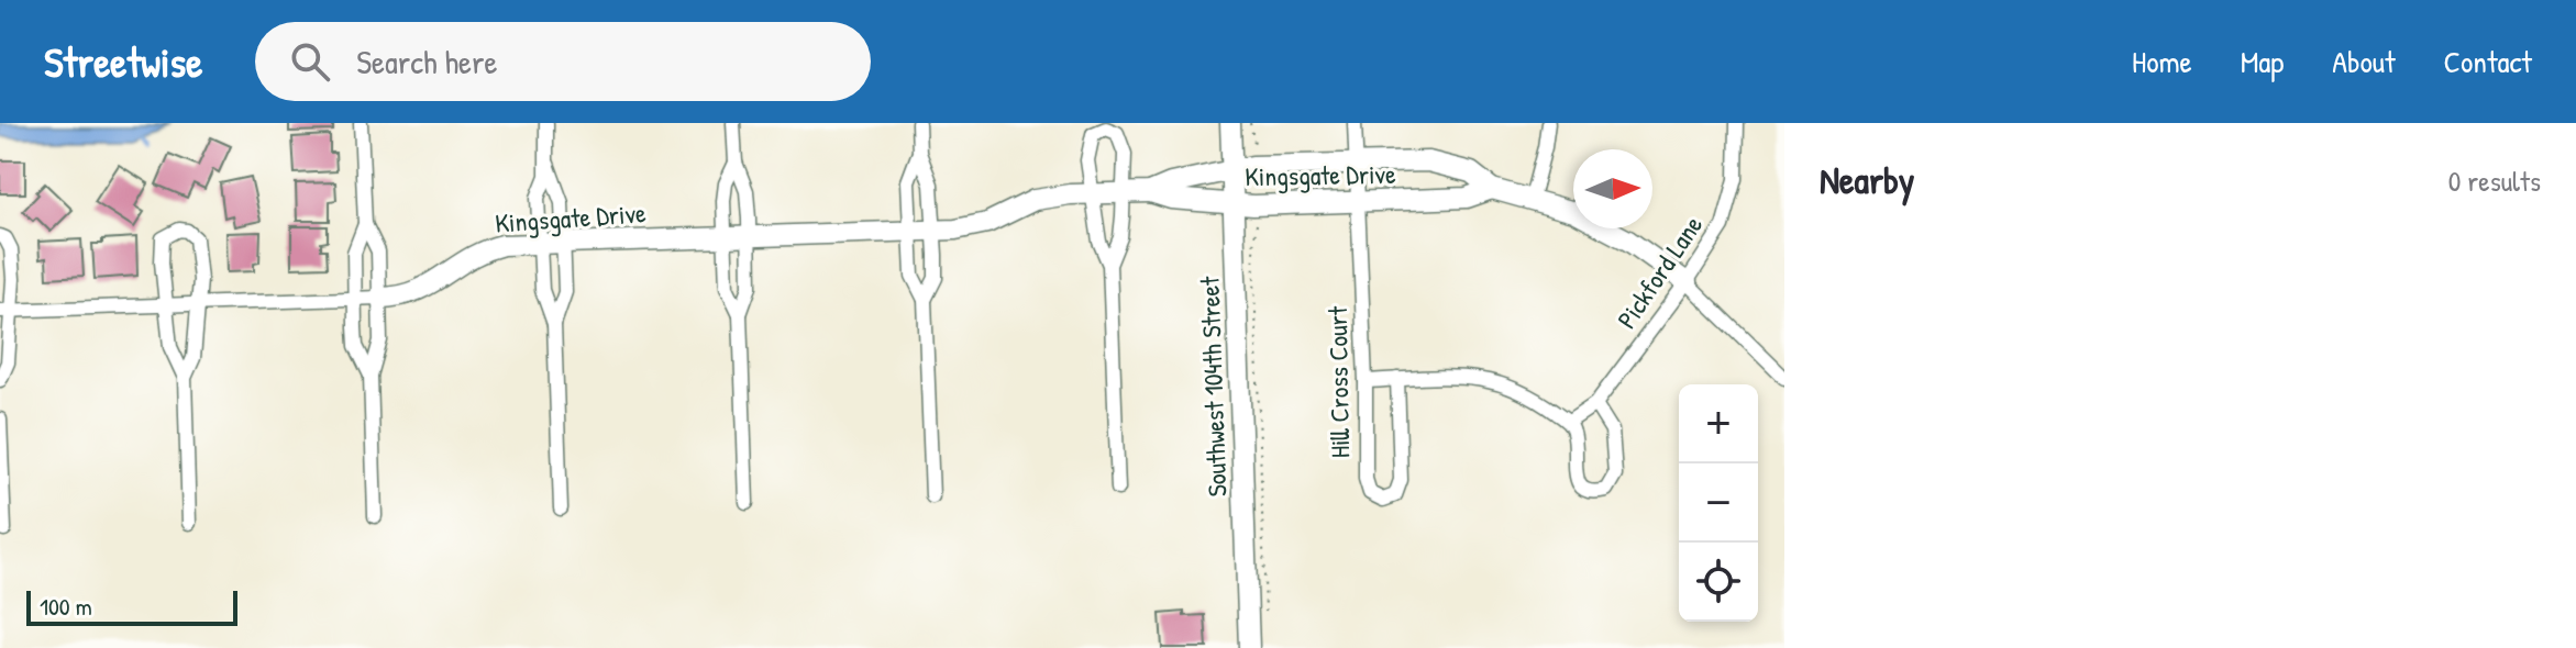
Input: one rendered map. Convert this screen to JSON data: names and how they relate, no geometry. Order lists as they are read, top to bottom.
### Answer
{
  "streets": {
    "street": [
      "Kingsgate Drive",
      "Pickford Lane",
      "Hill Cross Court",
      "Southwest 104th Street"
    ]
  },
  "crossings": [
    ["Kingsgate Drive", "Pickford Lane"],
    ["Kingsgate Drive", "Hill Cross Court"],
    ["Kingsgate Drive", "Southwest 104th Street"]
  ],
  "scale_bar": "100 m",
  "north": "right",
  "page": {
    "header": "Streetwise",
    "search": "Search here",
    "nav": [
      "Home",
      "Map",
      "About",
      "Contact"
    ],
    "heading": ["Nearby", "0 results"],
    "map_buttons": ["+", "−"],
    "scale": "100 m"
  }
}
